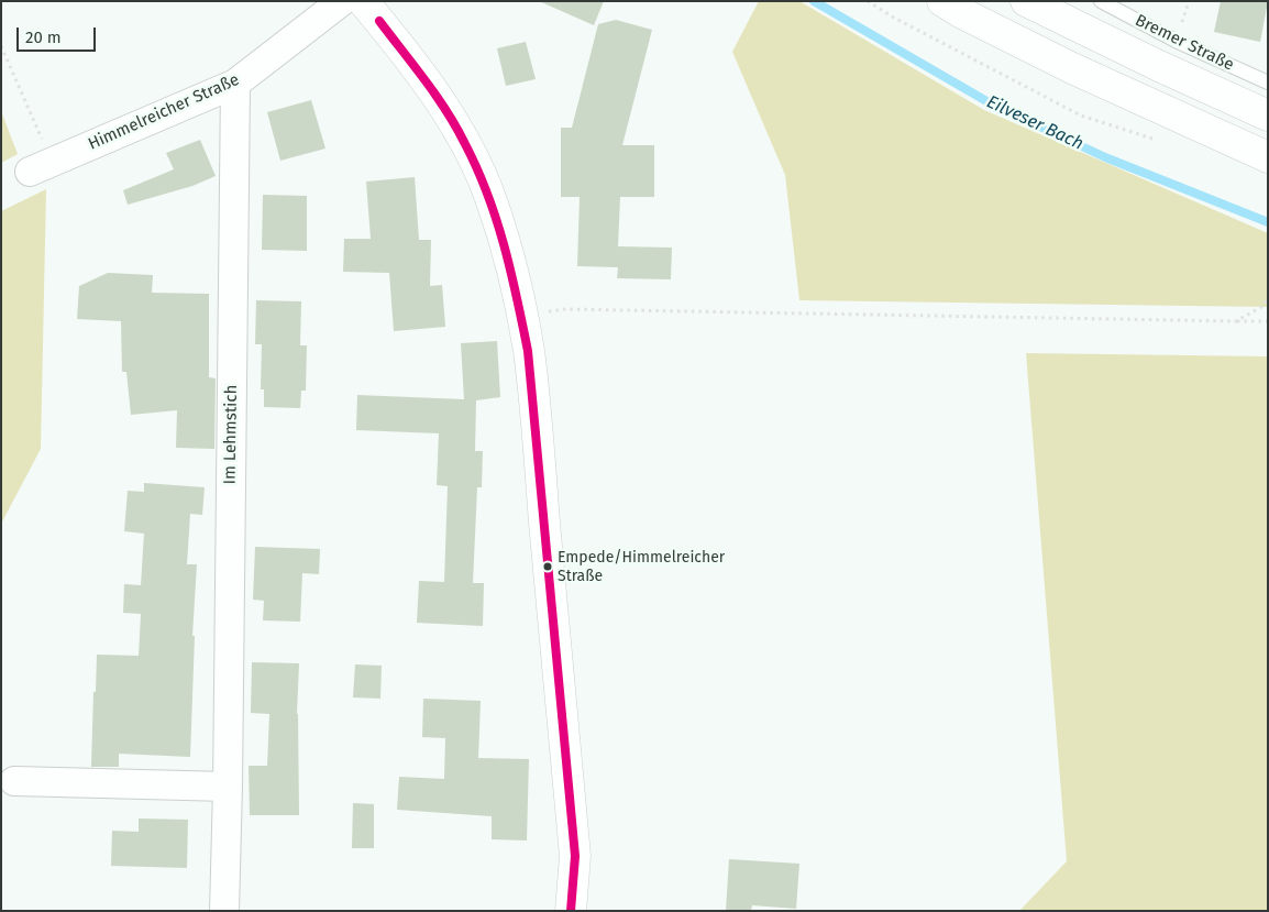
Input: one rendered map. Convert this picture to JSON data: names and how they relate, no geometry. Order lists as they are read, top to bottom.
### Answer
{
  "streets": {
    "street": ["Himmelreicher Straße", "Im Lehmstich"],
    "lane": ["Bremer Straße"]
  },
  "crossings": [
    ["Himmelreicher Straße", "Im Lehmstich"]
  ],
  "water": ["Eilveser Bach"],
  "places": ["Empede/Himmelreicher Straße"],
  "scale_bar": "20 m"
}
